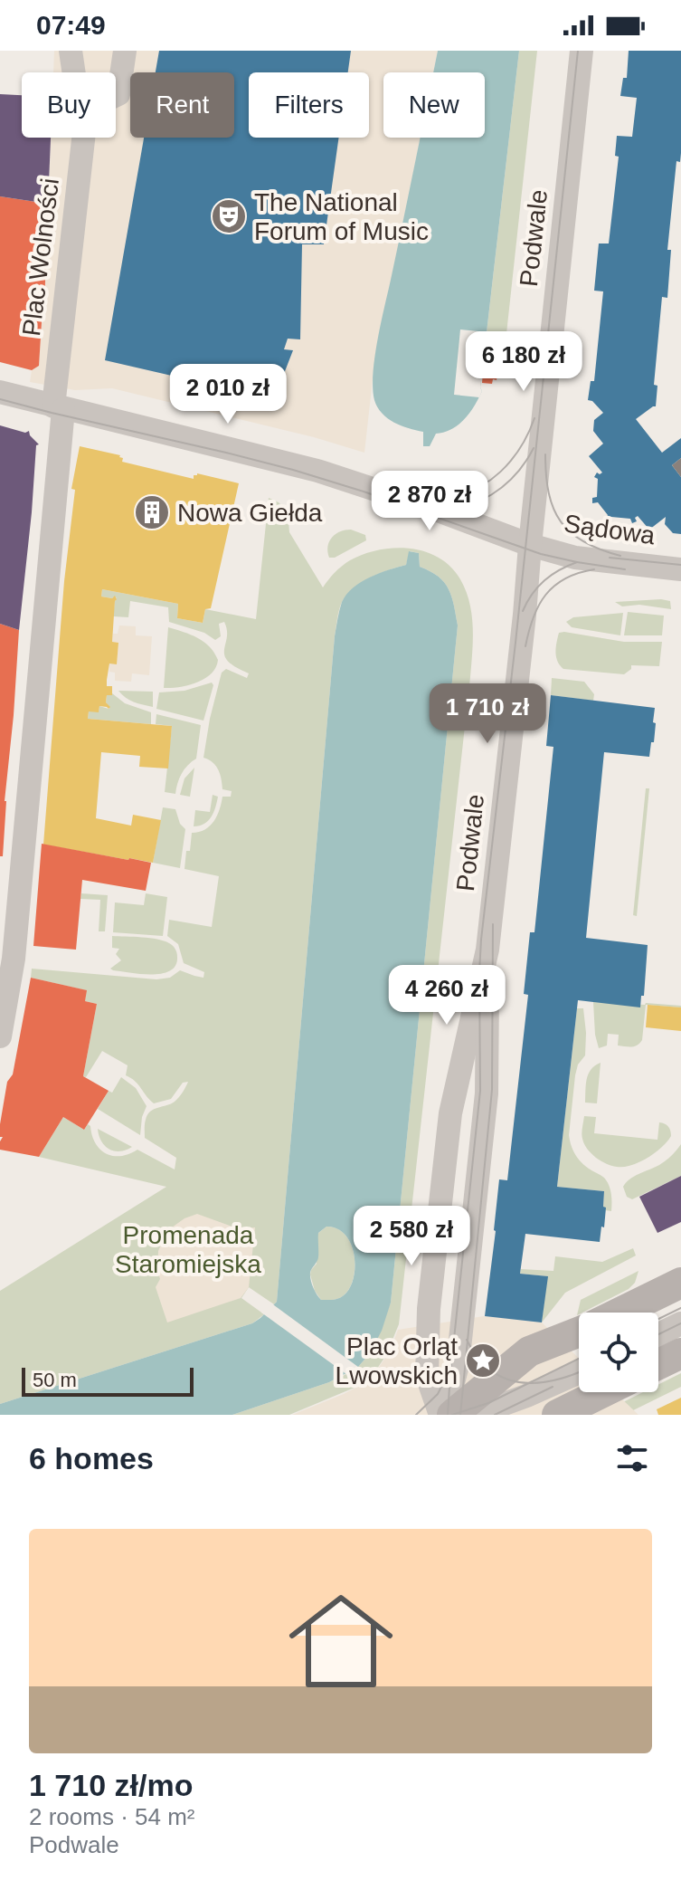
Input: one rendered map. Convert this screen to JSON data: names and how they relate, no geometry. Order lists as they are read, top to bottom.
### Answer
{
  "streets": {
    "street": ["Podwale", "Plac Wolności", "Sądowa"]
  },
  "crossings": [
    ["Podwale", "Sądowa"],
    ["Plac Wolności", "Sądowa"]
  ],
  "parks": ["Promenada Staromiejska"],
  "places": {
    "theatre": ["The National Forum of Music"],
    "building": ["Nowa Giełda"],
    "place": ["Plac Orląt Lwowskich"]
  },
  "scale_bar": "50 m",
  "page": {
    "status": "07:49",
    "chip": [
      "Buy",
      "Rent",
      "Filters",
      "New"
    ],
    "price": [
      "6 180 zł",
      "2 010 zł",
      "2 870 zł",
      "1 710 zł",
      "4 260 zł",
      "2 580 zł"
    ],
    "scale": "50 m",
    "heading": "6 homes",
    "list": [
      {
        "name": "1 710 zł/mo",
        "note": "2 rooms · 54 m² · Podwale"
      }
    ]
  }
}
